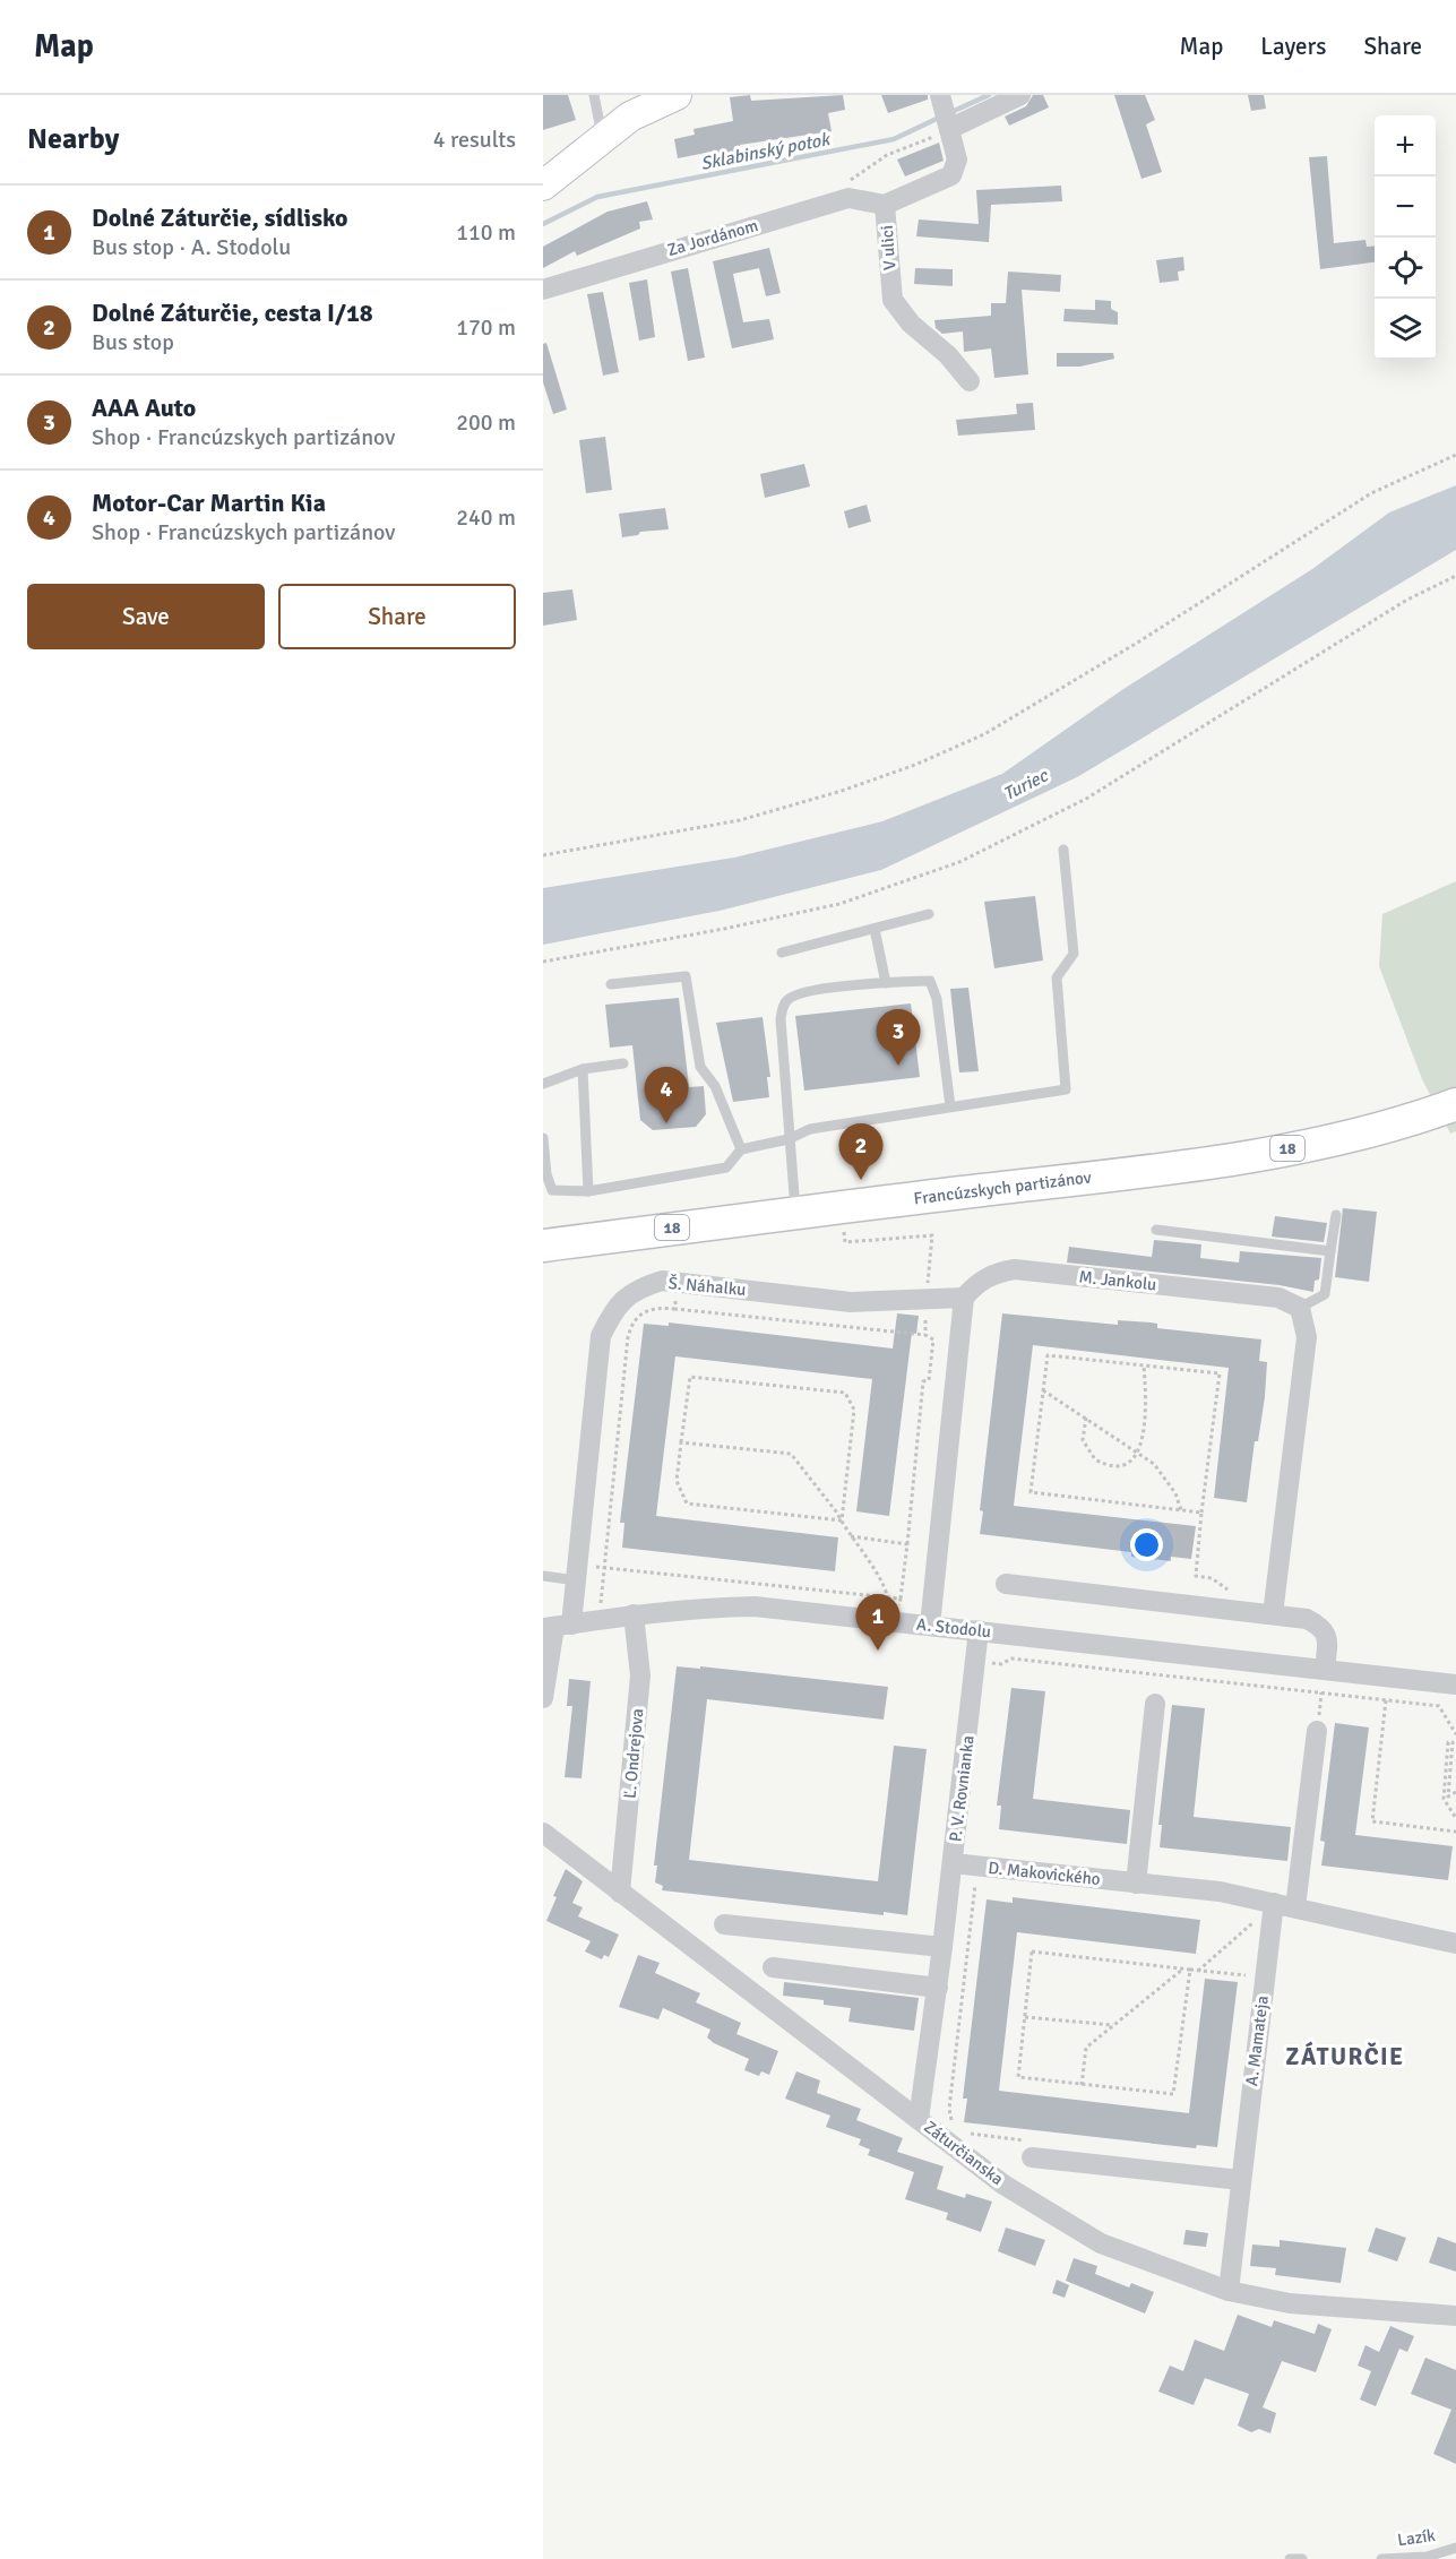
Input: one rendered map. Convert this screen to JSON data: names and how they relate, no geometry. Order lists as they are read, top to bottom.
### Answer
{
  "streets": {
    "main road": ["18", "Francúzskych partizánov"],
    "street": [
      "Za Jordánom",
      "V ulici",
      "M. Jankolu",
      "Š. Náhalku",
      "A. Stodolu",
      "Ľ. Ondrejova",
      "P. V. Rovnianka",
      "D. Makovického",
      "A. Mamateja",
      "Záturčianska"
    ],
    "lane": ["Lazík"]
  },
  "crossings": [
    ["Za Jordánom", "V ulici"],
    ["M. Jankolu", "Š. Náhalku"],
    ["Š. Náhalku", "A. Stodolu"],
    ["A. Stodolu", "Ľ. Ondrejova"],
    ["A. Stodolu", "P. V. Rovnianka"],
    ["Ľ. Ondrejova", "Záturčianska"],
    ["P. V. Rovnianka", "D. Makovického"],
    ["P. V. Rovnianka", "Záturčianska"],
    ["D. Makovického", "A. Mamateja"],
    ["A. Mamateja", "Záturčianska"]
  ],
  "districts": ["ZÁTURČIE"],
  "water": ["Sklabinský potok", "Turiec"],
  "page": {
    "header": "Map",
    "nav": ["Map", "Layers", "Share"],
    "heading": ["Nearby", "4 results"],
    "map_buttons": ["+", "−"],
    "list": [
      {
        "mark": "1",
        "name": "Dolné Záturčie, sídlisko",
        "note": "Bus stop · A. Stodolu",
        "value": "110 m"
      },
      {
        "mark": "2",
        "name": "Dolné Záturčie, cesta I/18",
        "note": "Bus stop",
        "value": "170 m"
      },
      {
        "mark": "3",
        "name": "AAA Auto",
        "note": "Shop · Francúzskych partizánov",
        "value": "200 m"
      },
      {
        "mark": "4",
        "name": "Motor-Car Martin Kia",
        "note": "Shop · Francúzskych partizánov",
        "value": "240 m"
      }
    ],
    "buttons": ["Save", "Share"],
    "pins": [
      "3",
      "4",
      "2",
      "1"
    ]
  }
}
